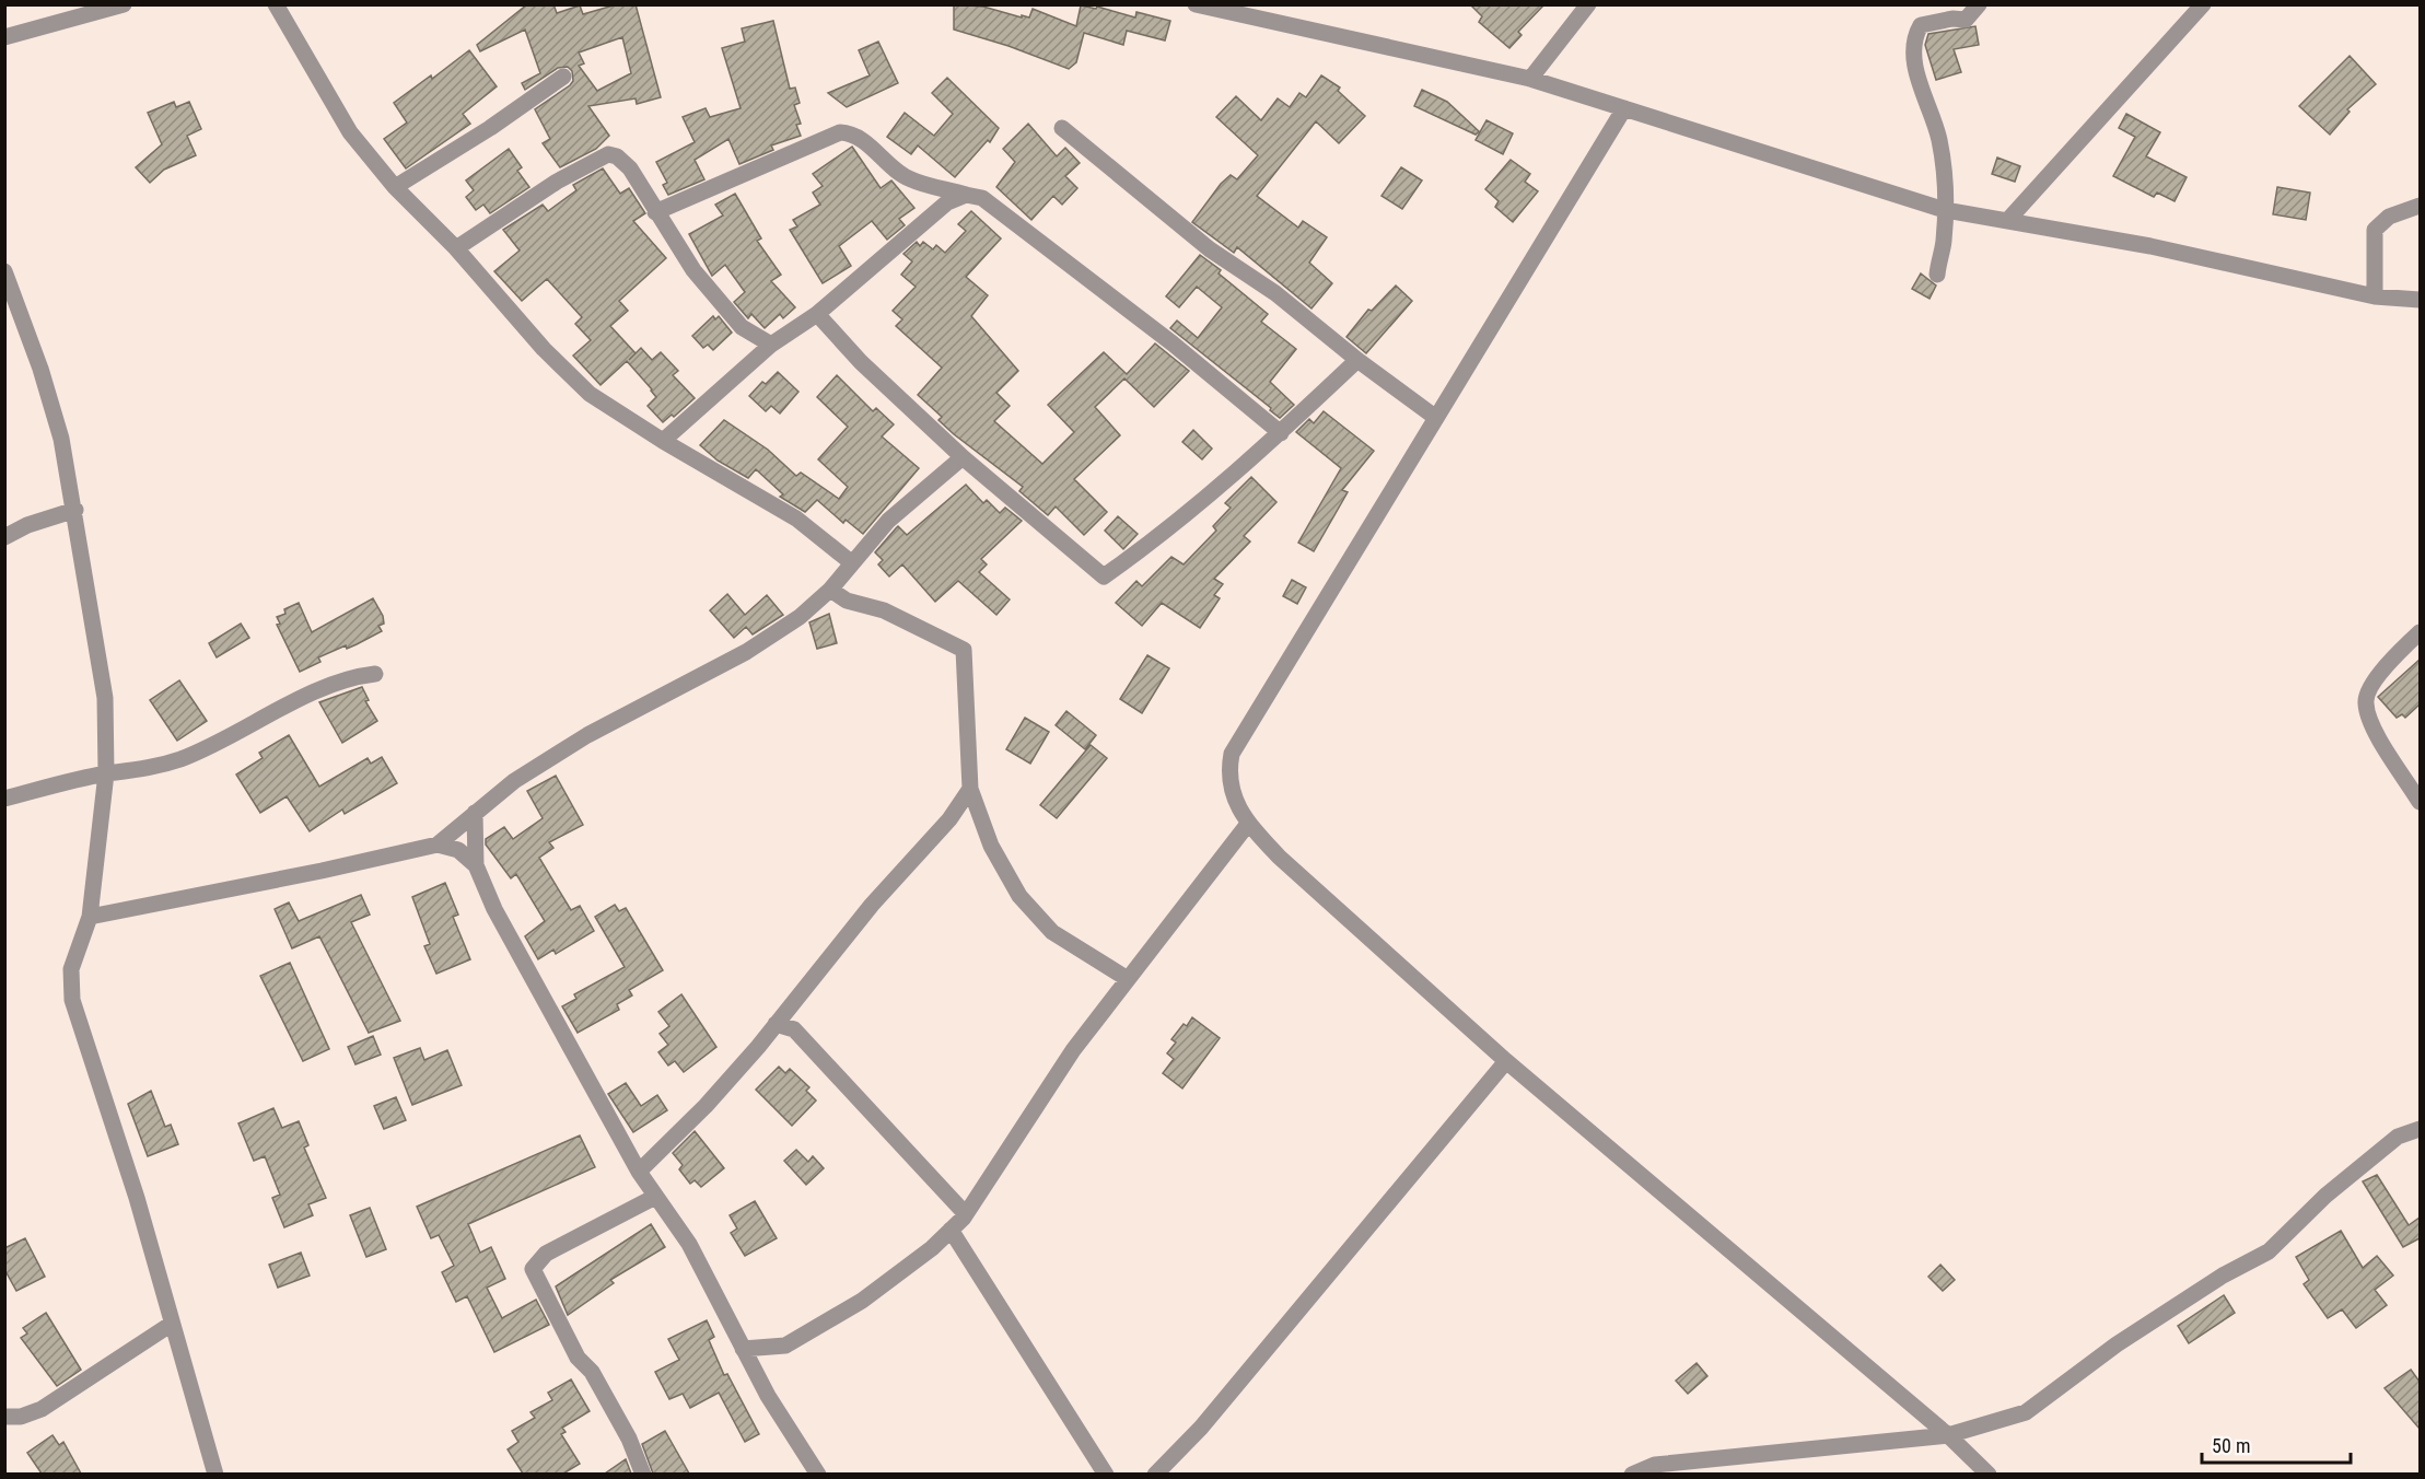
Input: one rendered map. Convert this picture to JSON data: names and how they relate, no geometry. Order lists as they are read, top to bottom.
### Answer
{
  "scale_bar": "50 m"
}
